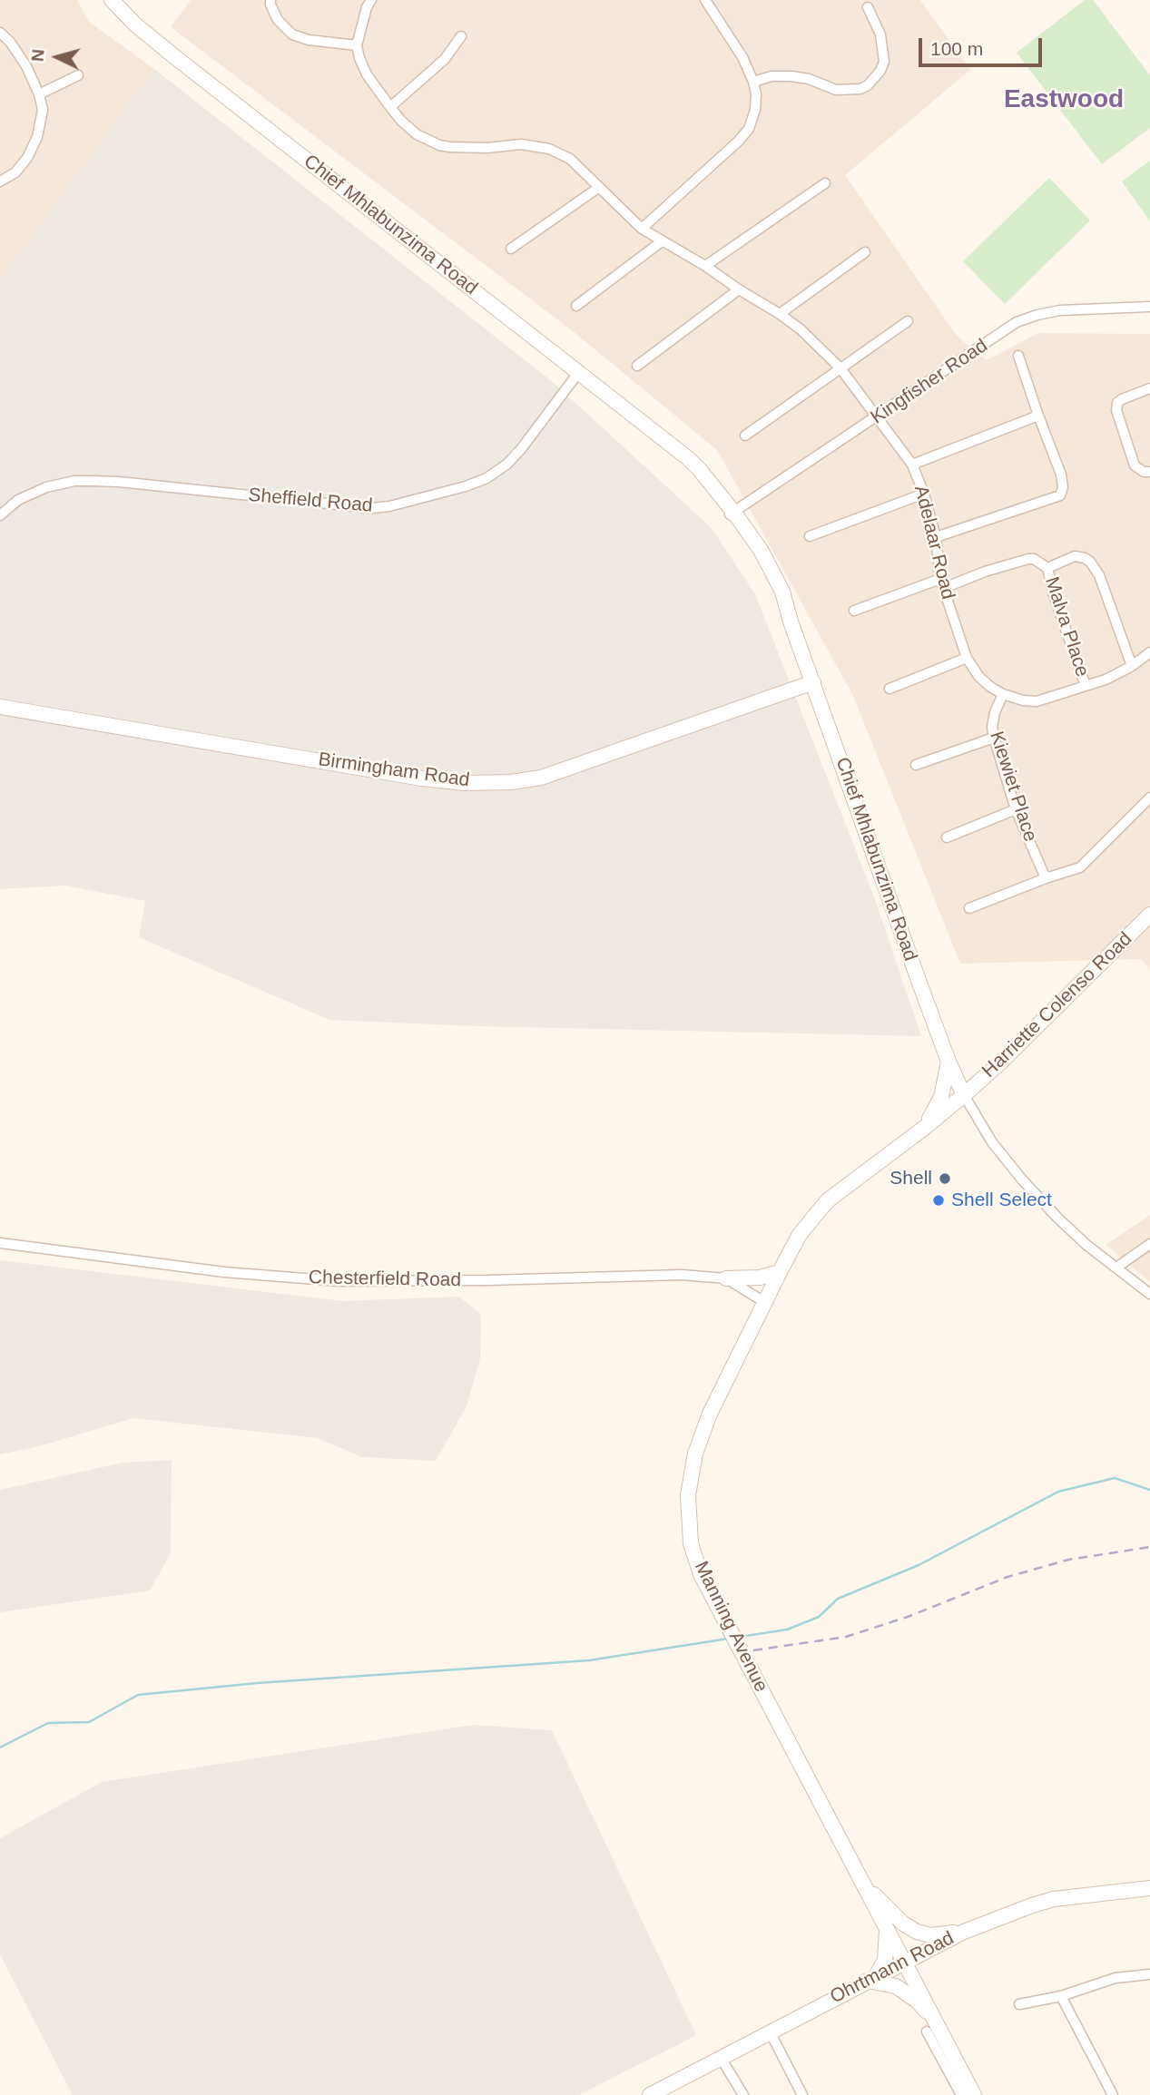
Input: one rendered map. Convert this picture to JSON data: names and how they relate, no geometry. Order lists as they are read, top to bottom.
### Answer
{
  "streets": {
    "main road": [
      "Chief Mhlabunzima Road",
      "Birmingham Road",
      "Harriette Colenso Road",
      "Manning Avenue",
      "Ohrtmann Road"
    ],
    "street": [
      "Kingfisher Road",
      "Sheffield Road",
      "Adelaar Road",
      "Malva Place",
      "Kiewiet Place",
      "Chesterfield Road"
    ]
  },
  "crossings": [
    ["Chief Mhlabunzima Road", "Kingfisher Road"],
    ["Chief Mhlabunzima Road", "Sheffield Road"],
    ["Chief Mhlabunzima Road", "Birmingham Road"],
    ["Chief Mhlabunzima Road", "Harriette Colenso Road"],
    ["Chief Mhlabunzima Road", "Manning Avenue"],
    ["Kingfisher Road", "Adelaar Road"],
    ["Adelaar Road", "Malva Place"],
    ["Adelaar Road", "Kiewiet Place"],
    ["Harriette Colenso Road", "Manning Avenue"],
    ["Chesterfield Road", "Manning Avenue"],
    ["Manning Avenue", "Ohrtmann Road"]
  ],
  "districts": ["Eastwood"],
  "places": ["Shell", "Shell Select"],
  "scale_bar": "100 m",
  "north": "left"
}
